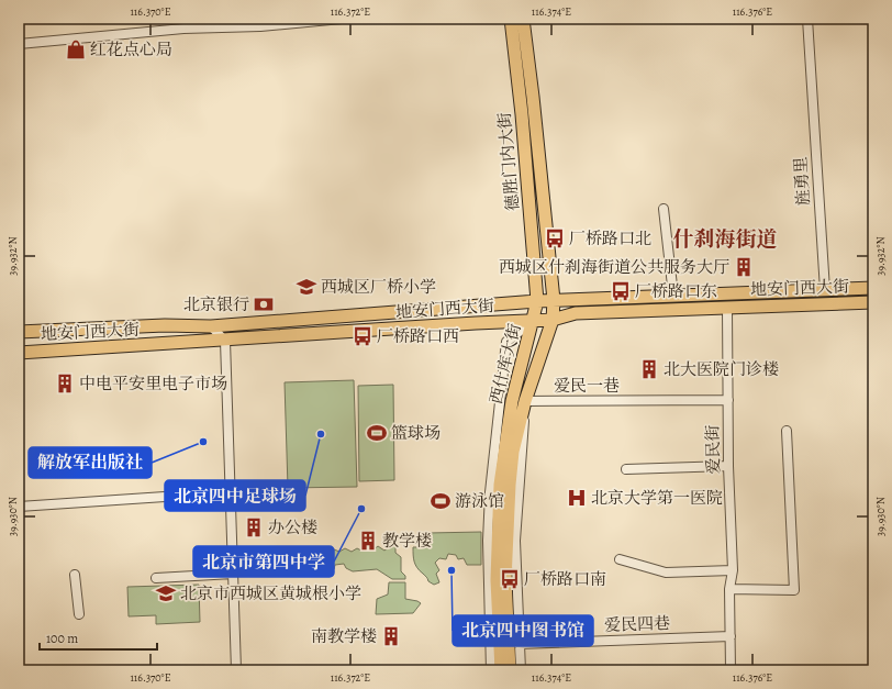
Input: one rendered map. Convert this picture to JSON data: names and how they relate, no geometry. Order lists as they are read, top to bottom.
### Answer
{
  "streets": {
    "main road": ["德胜门内大街", "地安门西大街", "西什库大街"],
    "street": [
      "旌勇里",
      "爱民一巷",
      "爱民街",
      "爱民四巷"
    ]
  },
  "crossings": [
    ["德胜门内大街", "地安门西大街"],
    ["德胜门内大街", "西什库大街"],
    ["旌勇里", "地安门西大街"],
    ["地安门西大街", "西什库大街"],
    ["地安门西大街", "爱民街"],
    ["西什库大街", "爱民一巷"],
    ["西什库大街", "爱民四巷"],
    ["爱民一巷", "爱民街"],
    ["爱民街", "爱民四巷"]
  ],
  "districts": ["什刹海街道"],
  "places": {
    "shop": ["红花点心局"],
    "bus stop": [
      "厂桥路口北",
      "厂桥路口东",
      "厂桥路口西",
      "厂桥路口南"
    ],
    "building": [
      "西城区什刹海街道公共服务大厅",
      "北大医院门诊楼",
      "中电平安里电子市场",
      "办公楼",
      "教学楼",
      "南教学楼"
    ],
    "school or university": ["西城区厂桥小学", "北京市西城区黄城根小学"],
    "bank": ["北京银行"],
    "sports": ["篮球场", "游泳馆"],
    "other": [
      "北京四中足球场",
      "解放军出版社",
      "北京市第四中学",
      "北京四中图书馆"
    ],
    "hospital": ["北京大学第一医院"]
  },
  "scale_bar": "100 m",
  "coordinates": [
    "116.370°E",
    "116.372°E",
    "116.374°E",
    "116.376°E",
    "39.932°N",
    "39.930°N"
  ]
}
